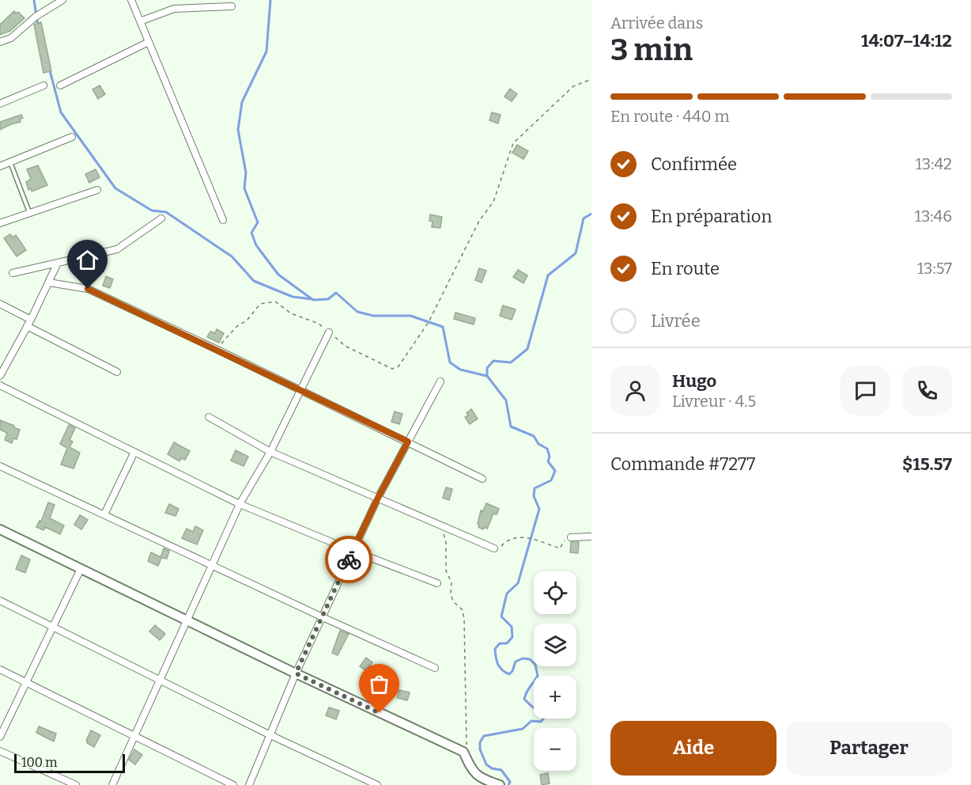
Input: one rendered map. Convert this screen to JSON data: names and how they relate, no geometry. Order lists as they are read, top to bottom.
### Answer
{
  "scale_bar": "100 m",
  "page": {
    "heading": ["3 min", "Arrivée dans", "14:07–14:12"],
    "panel": [
      "Hugo",
      "Livreur · 4.5",
      "Commande #7277",
      "$15.57"
    ],
    "bar": "En route · 440 m",
    "list": [
      ["Confirmée", "13:42"],
      ["En préparation", "13:46"],
      ["En route", "13:57"],
      "Livrée"
    ],
    "map_buttons": ["+", "−"],
    "buttons": ["Aide", "Partager"],
    "scale": "100 m"
  }
}
